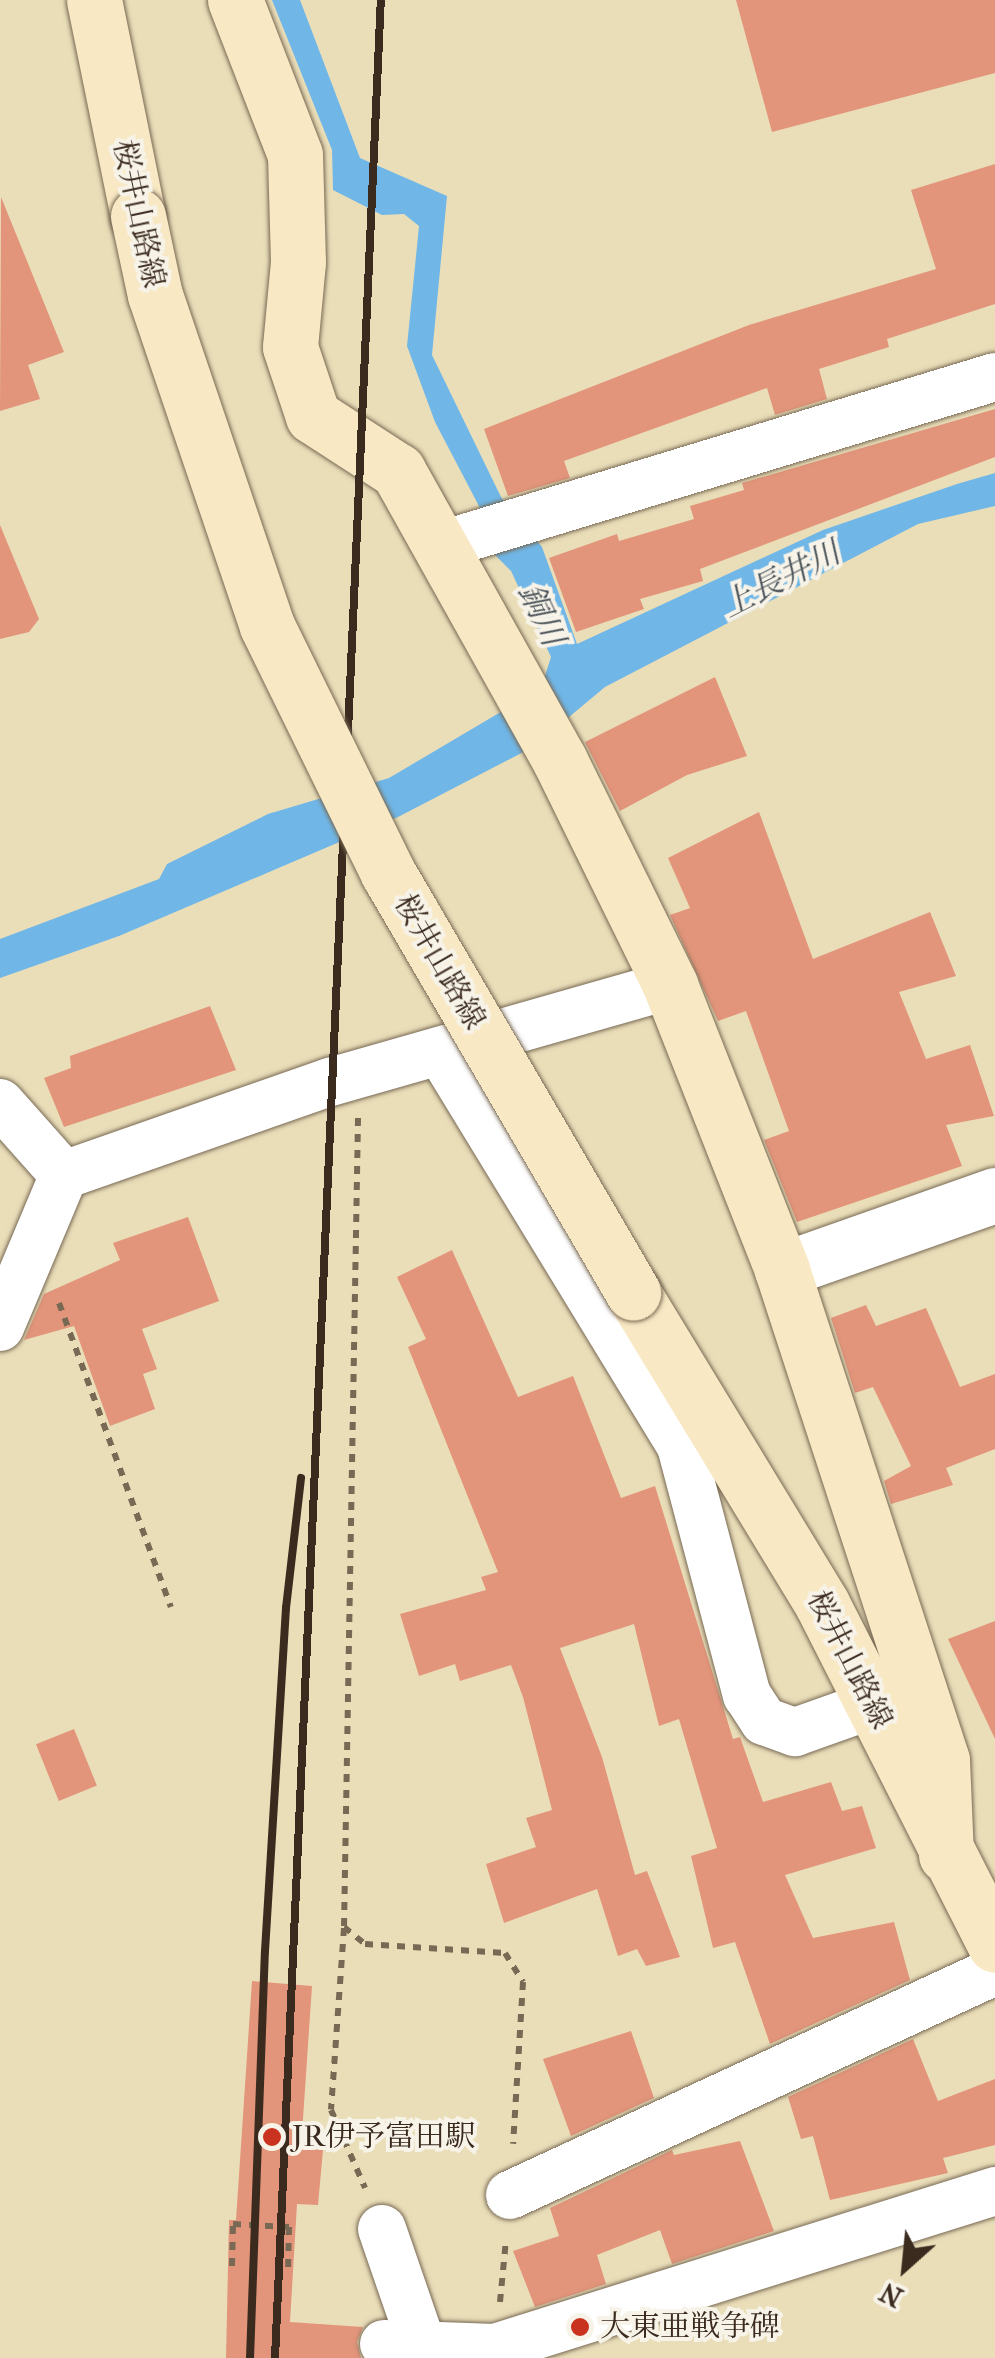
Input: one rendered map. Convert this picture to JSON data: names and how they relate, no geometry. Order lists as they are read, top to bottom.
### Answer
{
  "streets": {
    "main road": ["桜井山路線"]
  },
  "water": ["上長井川", "銅川"],
  "places": ["JR伊予富田駅", "大東亜戦争碑"],
  "north": "bottom left"
}
